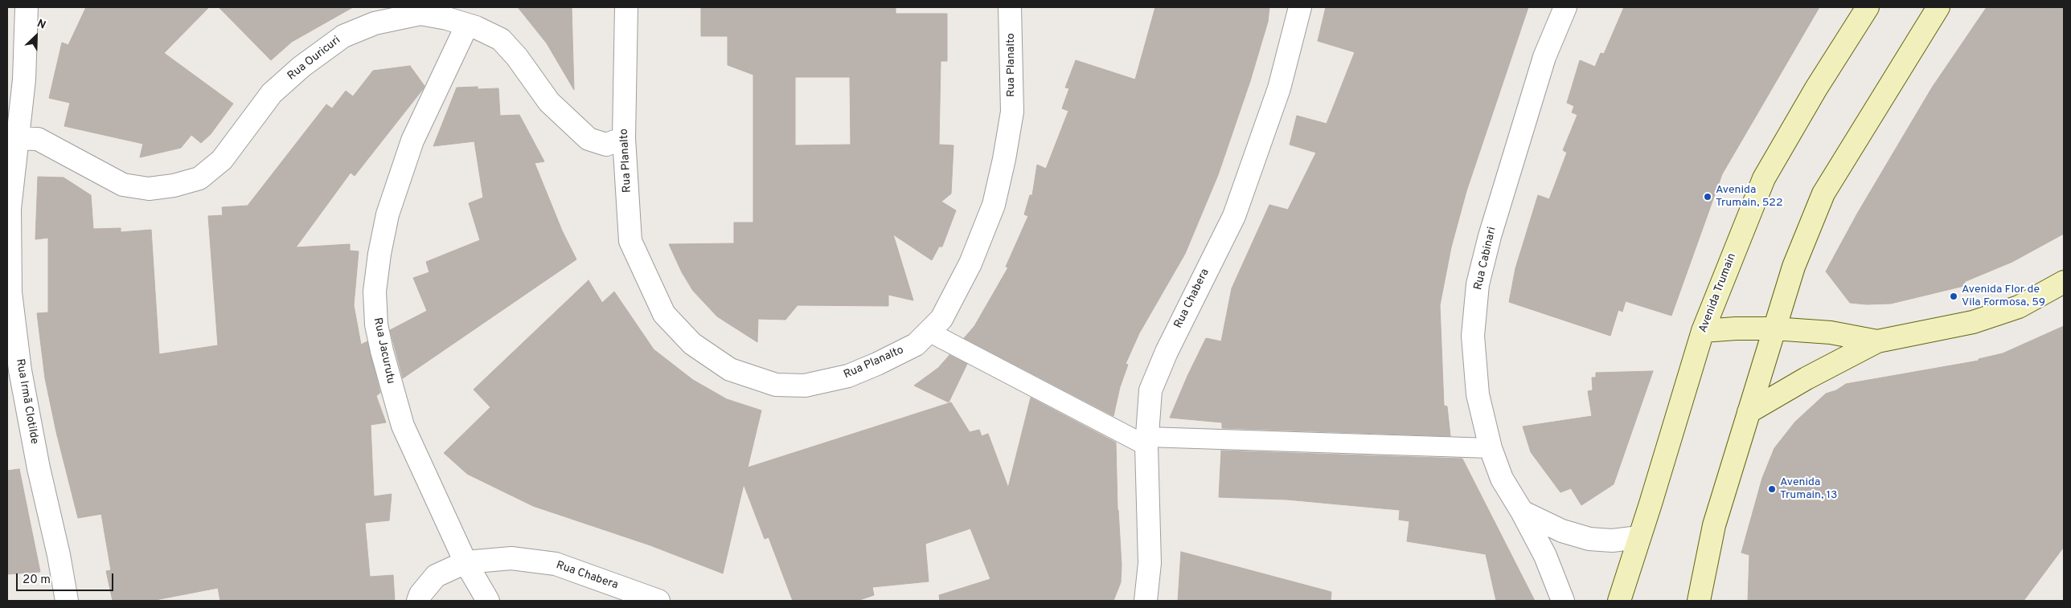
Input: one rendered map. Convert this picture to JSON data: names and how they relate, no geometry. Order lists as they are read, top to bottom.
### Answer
{
  "streets": {
    "main road": ["Avenida Trumain"],
    "street": [
      "Rua Ouricuri",
      "Rua Planalto",
      "Rua Cabinari",
      "Rua Chabera",
      "Rua Jacurutu",
      "Rua Irmã Clotilde"
    ]
  },
  "crossings": [
    ["Rua Ouricuri", "Rua Planalto"],
    ["Rua Ouricuri", "Rua Jacurutu"],
    ["Rua Ouricuri", "Rua Irmã Clotilde"],
    ["Rua Chabera", "Rua Jacurutu"]
  ],
  "places": ["Avenida Trumain, 522", "Avenida Flor de Vila Formosa, 59", "Avenida Trumain, 13"],
  "scale_bar": "20 m",
  "north": "top right"
}
